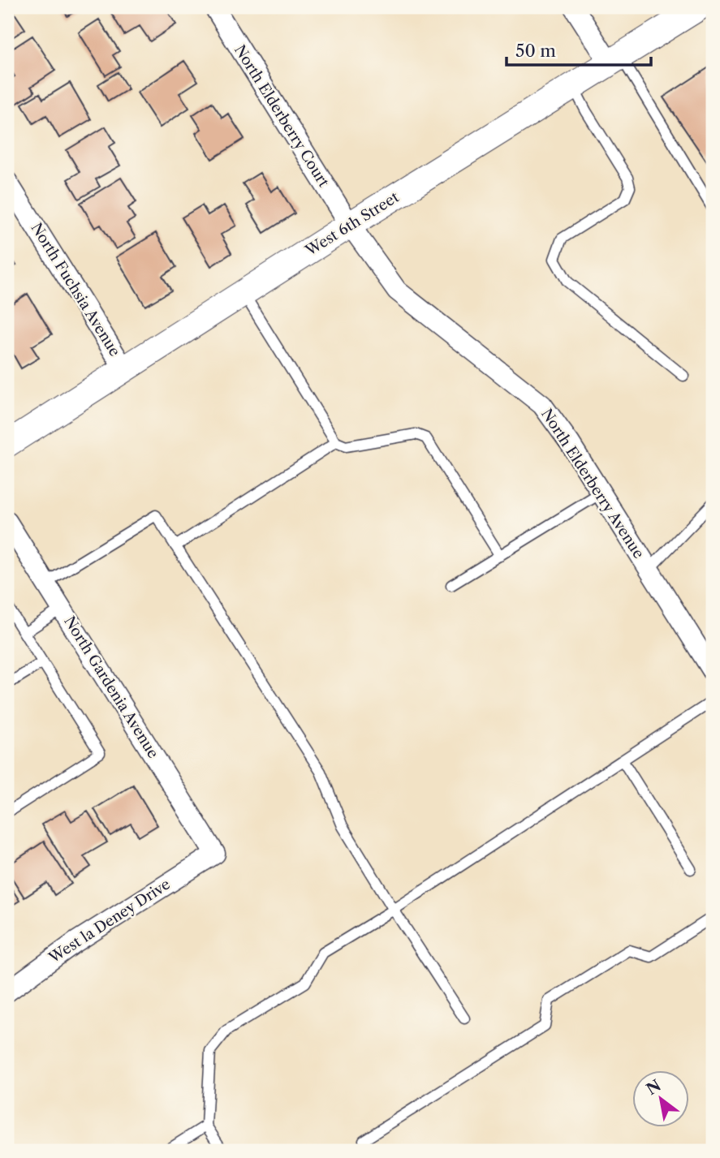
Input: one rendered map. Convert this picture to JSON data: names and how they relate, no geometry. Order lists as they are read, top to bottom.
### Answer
{
  "streets": {
    "street": [
      "North Elderberry Court",
      "West 6th Street",
      "North Fuchsia Avenue",
      "North Elderberry Avenue",
      "North Gardenia Avenue",
      "West la Deney Drive"
    ]
  },
  "crossings": [
    ["North Elderberry Court", "West 6th Street"],
    ["North Elderberry Court", "North Elderberry Avenue"],
    ["West 6th Street", "North Fuchsia Avenue"],
    ["West 6th Street", "North Elderberry Avenue"],
    ["North Gardenia Avenue", "West la Deney Drive"]
  ],
  "scale_bar": "50 m",
  "north": "top left"
}
